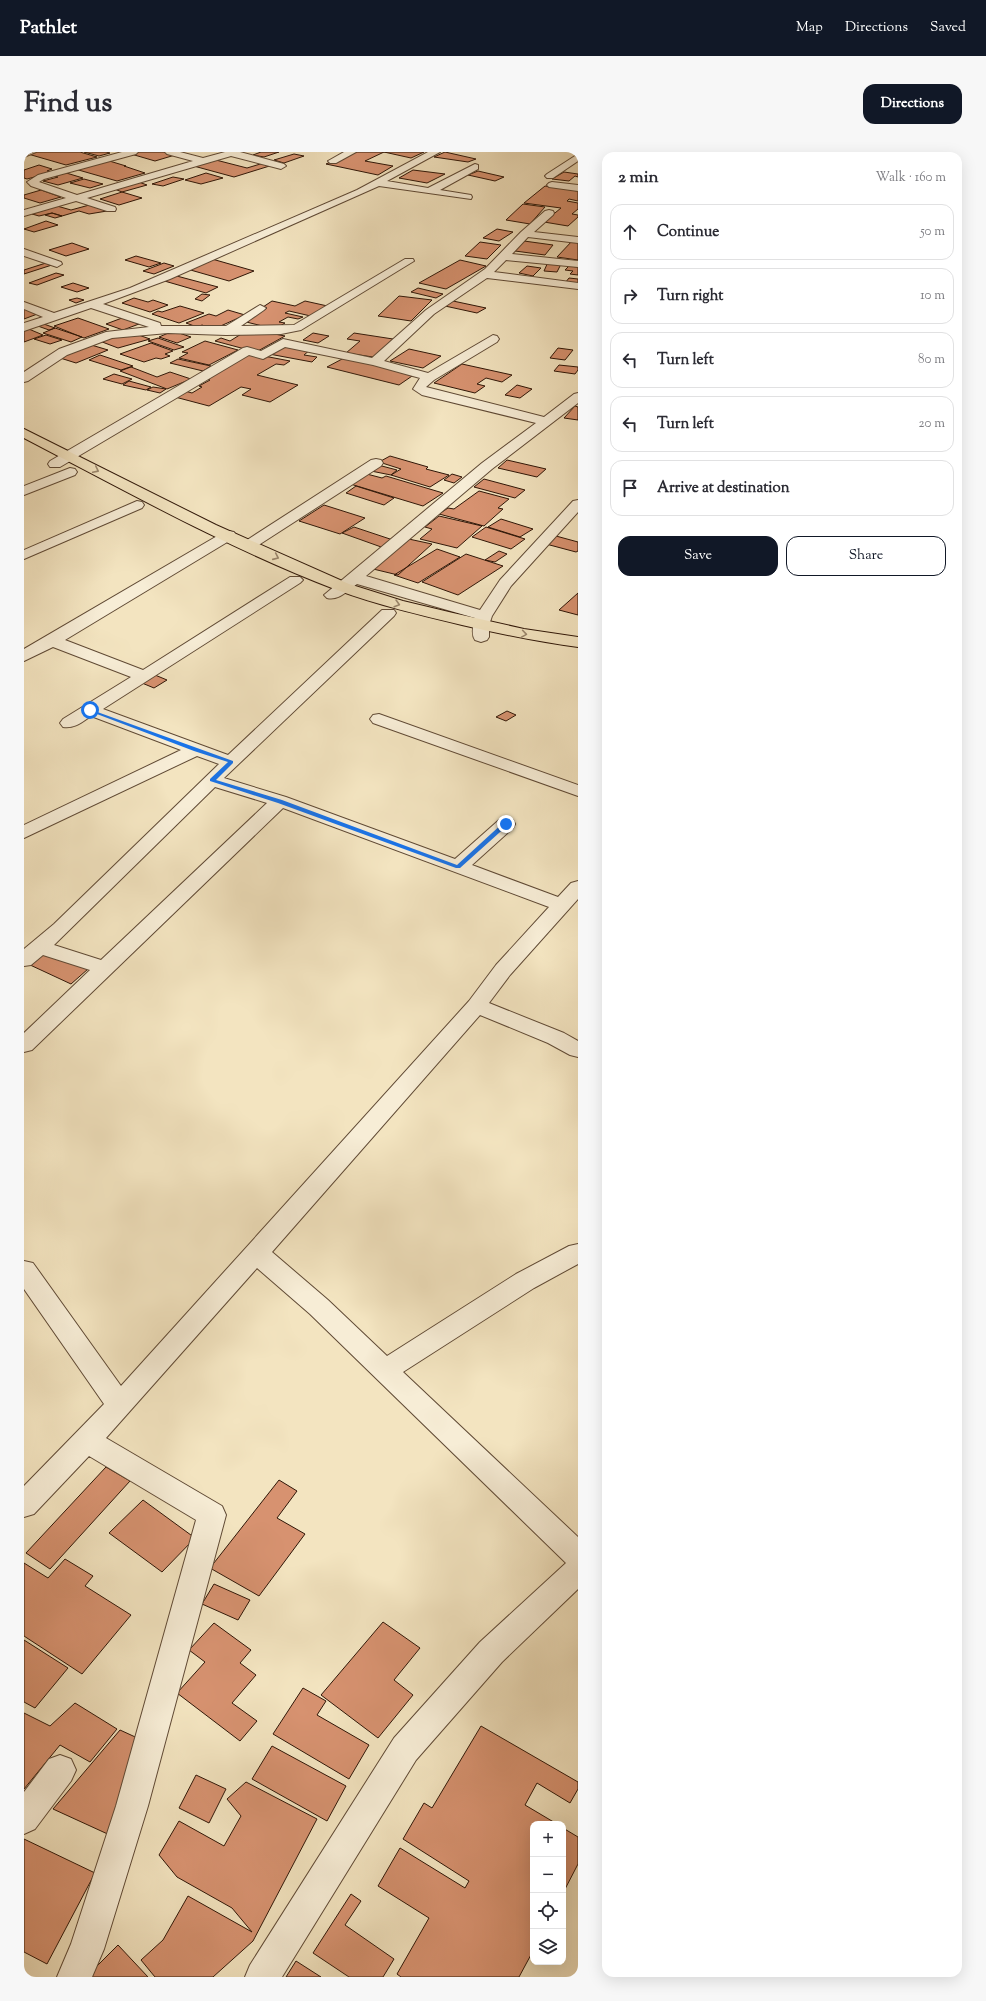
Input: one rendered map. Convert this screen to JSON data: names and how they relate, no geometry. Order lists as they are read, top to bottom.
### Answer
{
  "page": {
    "header": "Pathlet",
    "nav": ["Map", "Directions", "Saved"],
    "title": "Find us",
    "buttons": [
      "Directions",
      ["Save", "Share"]
    ],
    "heading": ["2 min", "Walk · 160 m"],
    "list": [
      ["Continue", "50 m"],
      ["Turn right", "10 m"],
      ["Turn left", "80 m"],
      ["Turn left", "20 m"],
      "Arrive at destination"
    ],
    "map_buttons": ["+", "−"]
  }
}
